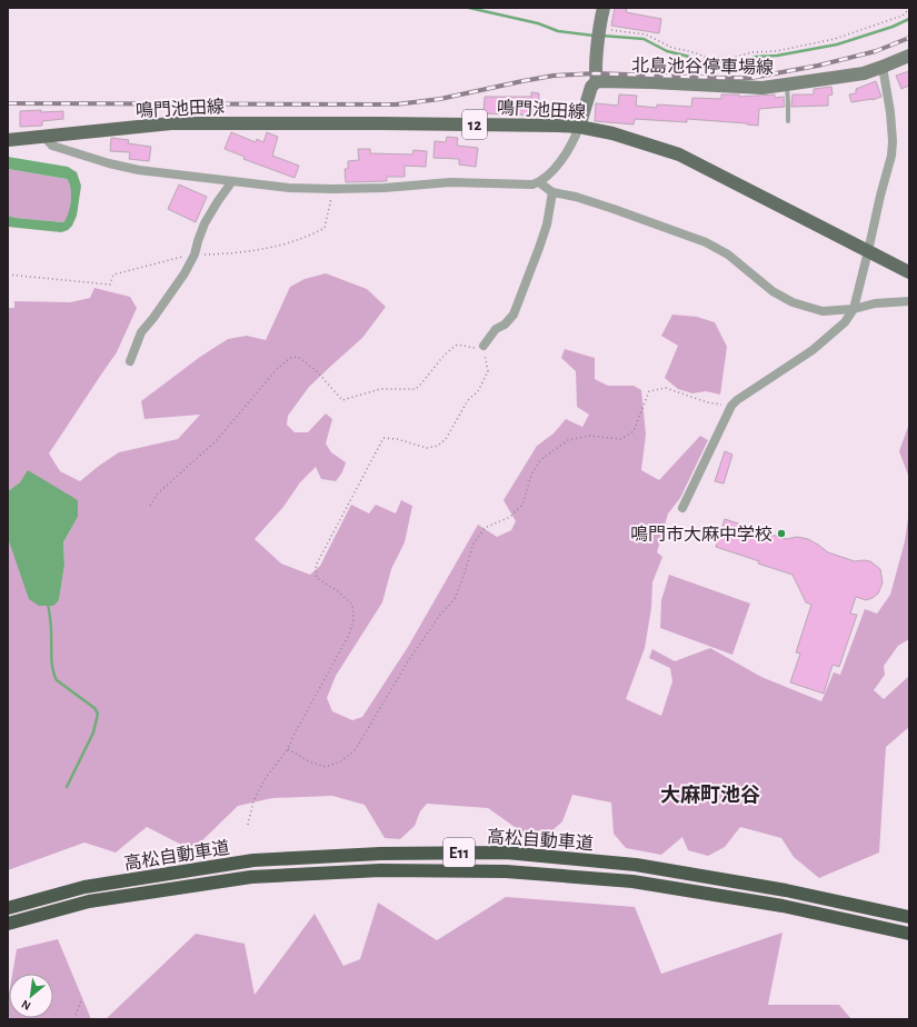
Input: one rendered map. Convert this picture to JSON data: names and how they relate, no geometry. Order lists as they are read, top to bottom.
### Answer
{
  "streets": {
    "highway": ["高松自動車道", "E11"],
    "main road": ["北島池谷停車場線", "鳴門池田線", "12"]
  },
  "districts": ["大麻町池谷"],
  "places": ["鳴門市大麻中学校"],
  "north": "bottom left"
}
